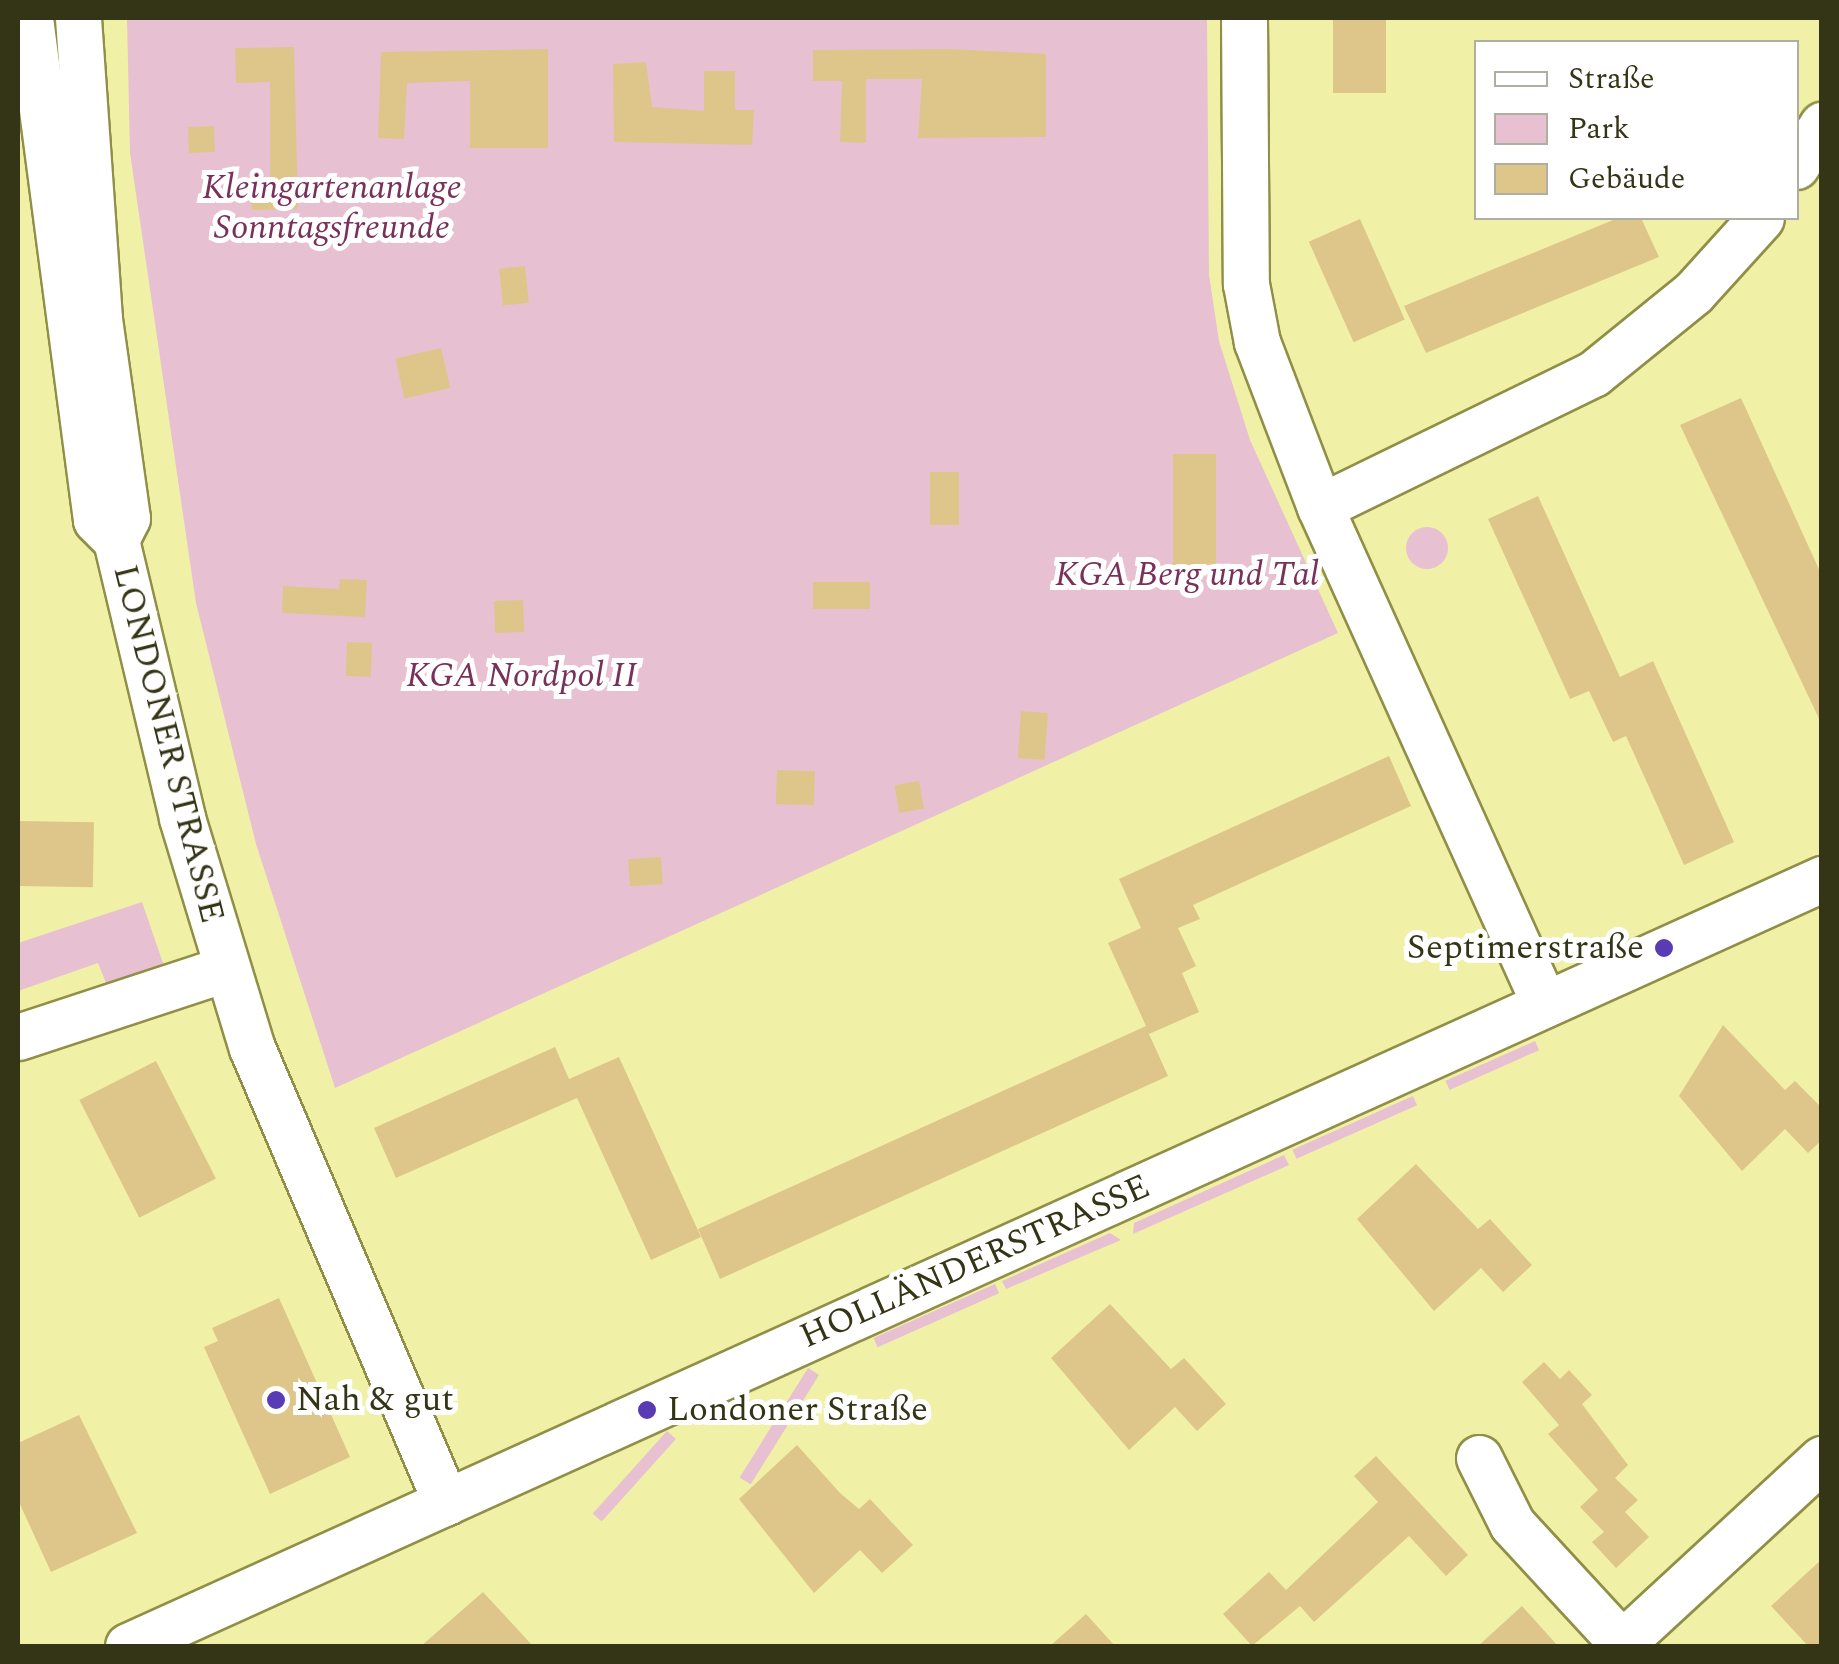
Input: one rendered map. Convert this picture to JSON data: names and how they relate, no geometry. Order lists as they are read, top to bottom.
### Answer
{
  "streets": {
    "street": ["LONDONER STRASSE", "HOLLÄNDERSTRASSE"]
  },
  "crossings": [
    ["LONDONER STRASSE", "HOLLÄNDERSTRASSE"]
  ],
  "parks": ["Kleingartenanlage Sonntagsfreunde", "KGA Berg und Tal", "KGA Nordpol II"],
  "places": ["Septimerstraße", "Nah & gut", "Londoner Straße"],
  "legend": ["Straße", "Park", "Gebäude"]
}
